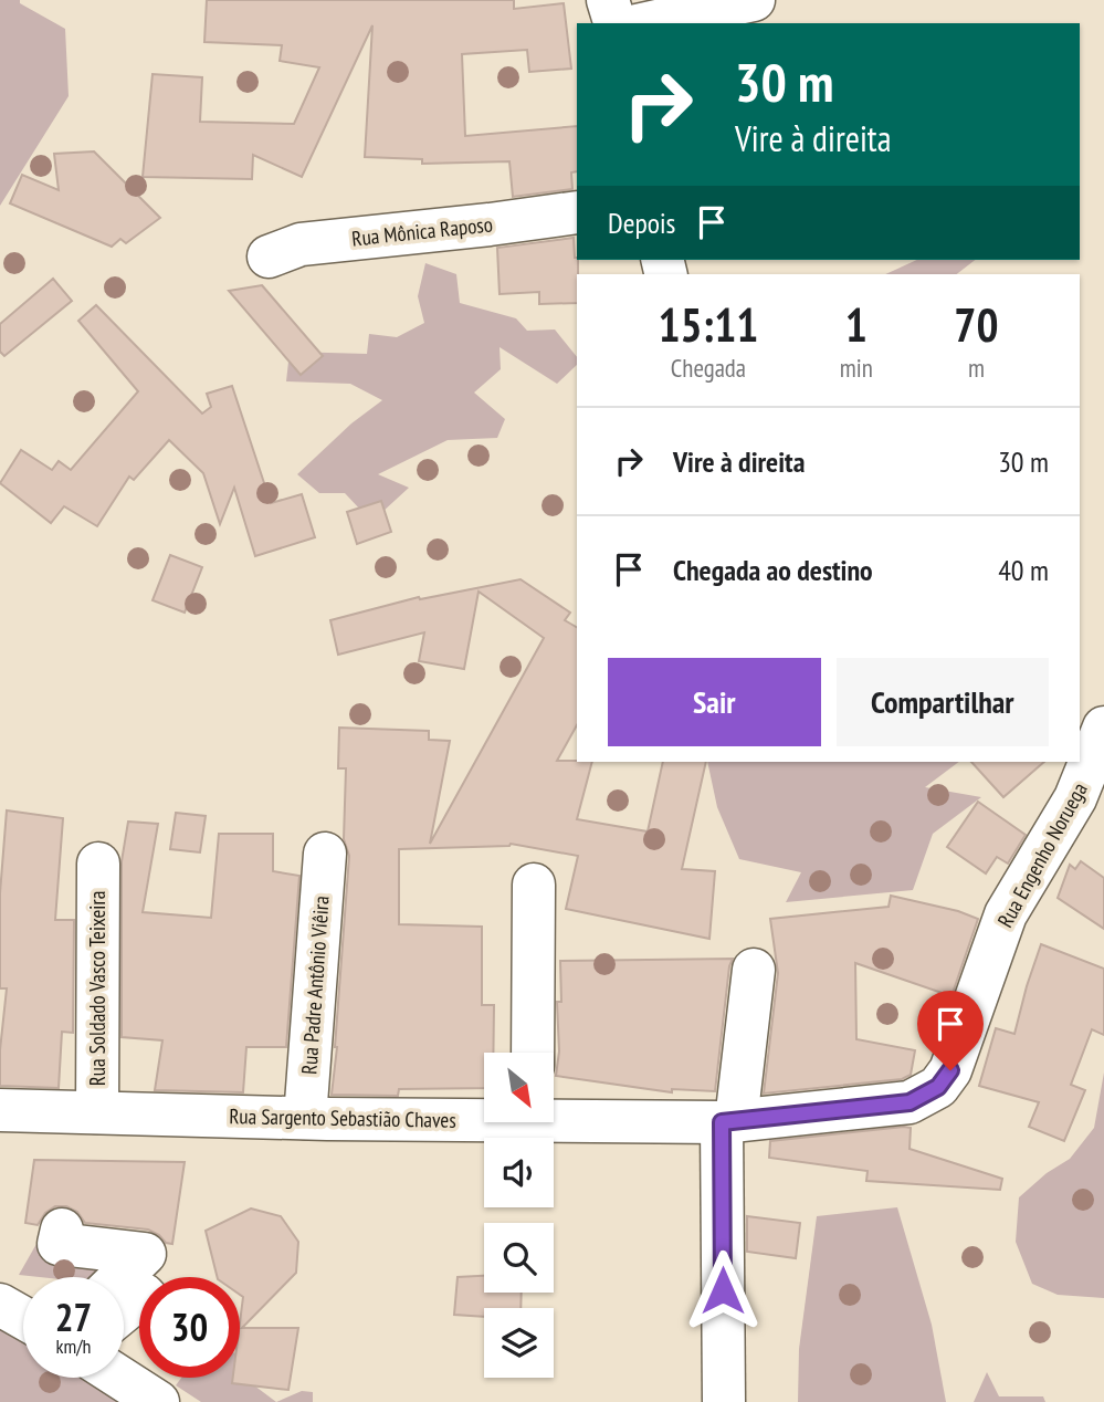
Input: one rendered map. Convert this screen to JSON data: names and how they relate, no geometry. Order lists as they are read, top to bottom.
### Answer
{
  "streets": {
    "street": [
      "Rua Mônica Raposo",
      "Rua Engenho Noruega",
      "Rua Padre Antônio Viêira",
      "Rua Soldado Vasco Teixeira",
      "Rua Sargento Sebastião Chaves"
    ]
  },
  "crossings": [
    ["Rua Engenho Noruega", "Rua Sargento Sebastião Chaves"],
    ["Rua Padre Antônio Viêira", "Rua Sargento Sebastião Chaves"],
    ["Rua Soldado Vasco Teixeira", "Rua Sargento Sebastião Chaves"]
  ],
  "north": "bottom right",
  "page": {
    "turn": ["30 m", "Vire à direita"],
    "then": "Depois",
    "eta": [
      "15:11",
      "Chegada",
      "1",
      "min",
      "70",
      "m"
    ],
    "list": [
      {
        "name": "Vire à direita",
        "value": "30 m"
      },
      {
        "name": "Chegada ao destino",
        "value": "40 m"
      }
    ],
    "buttons": ["Sair", "Compartilhar"],
    "speed": "27 km/h",
    "limit": "30"
  }
}
